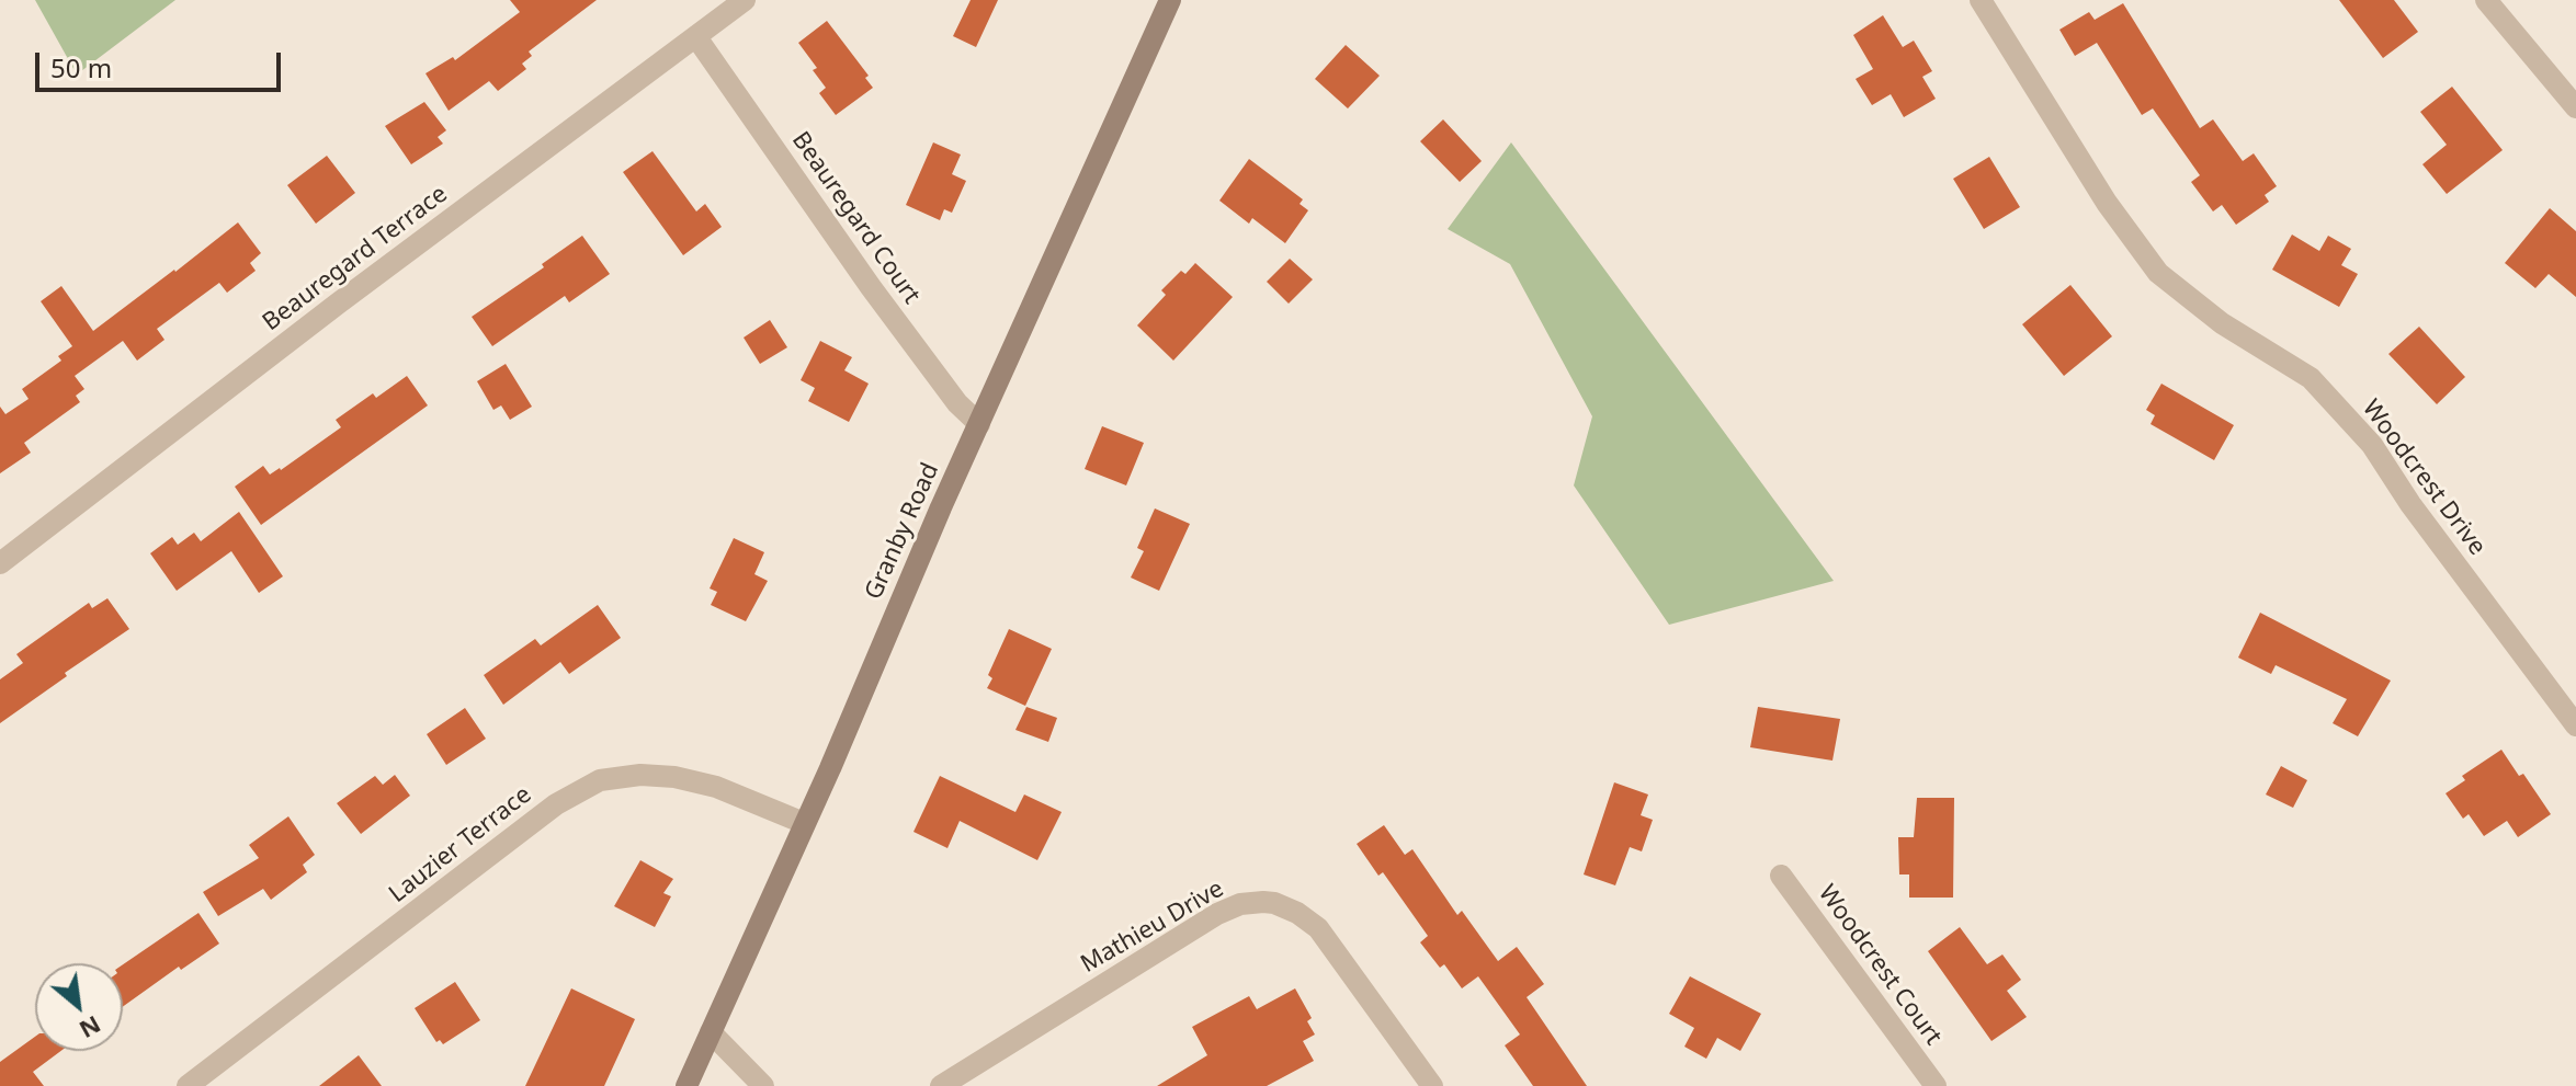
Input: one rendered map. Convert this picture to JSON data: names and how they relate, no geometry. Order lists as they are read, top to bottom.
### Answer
{
  "streets": {
    "main road": ["Granby Road"],
    "street": [
      "Beauregard Court",
      "Beauregard Terrace",
      "Woodcrest Drive",
      "Lauzier Terrace",
      "Mathieu Drive",
      "Woodcrest Court"
    ]
  },
  "crossings": [
    ["Beauregard Court", "Beauregard Terrace"],
    ["Beauregard Court", "Granby Road"],
    ["Granby Road", "Lauzier Terrace"]
  ],
  "scale_bar": "50 m",
  "north": "bottom right"
}
